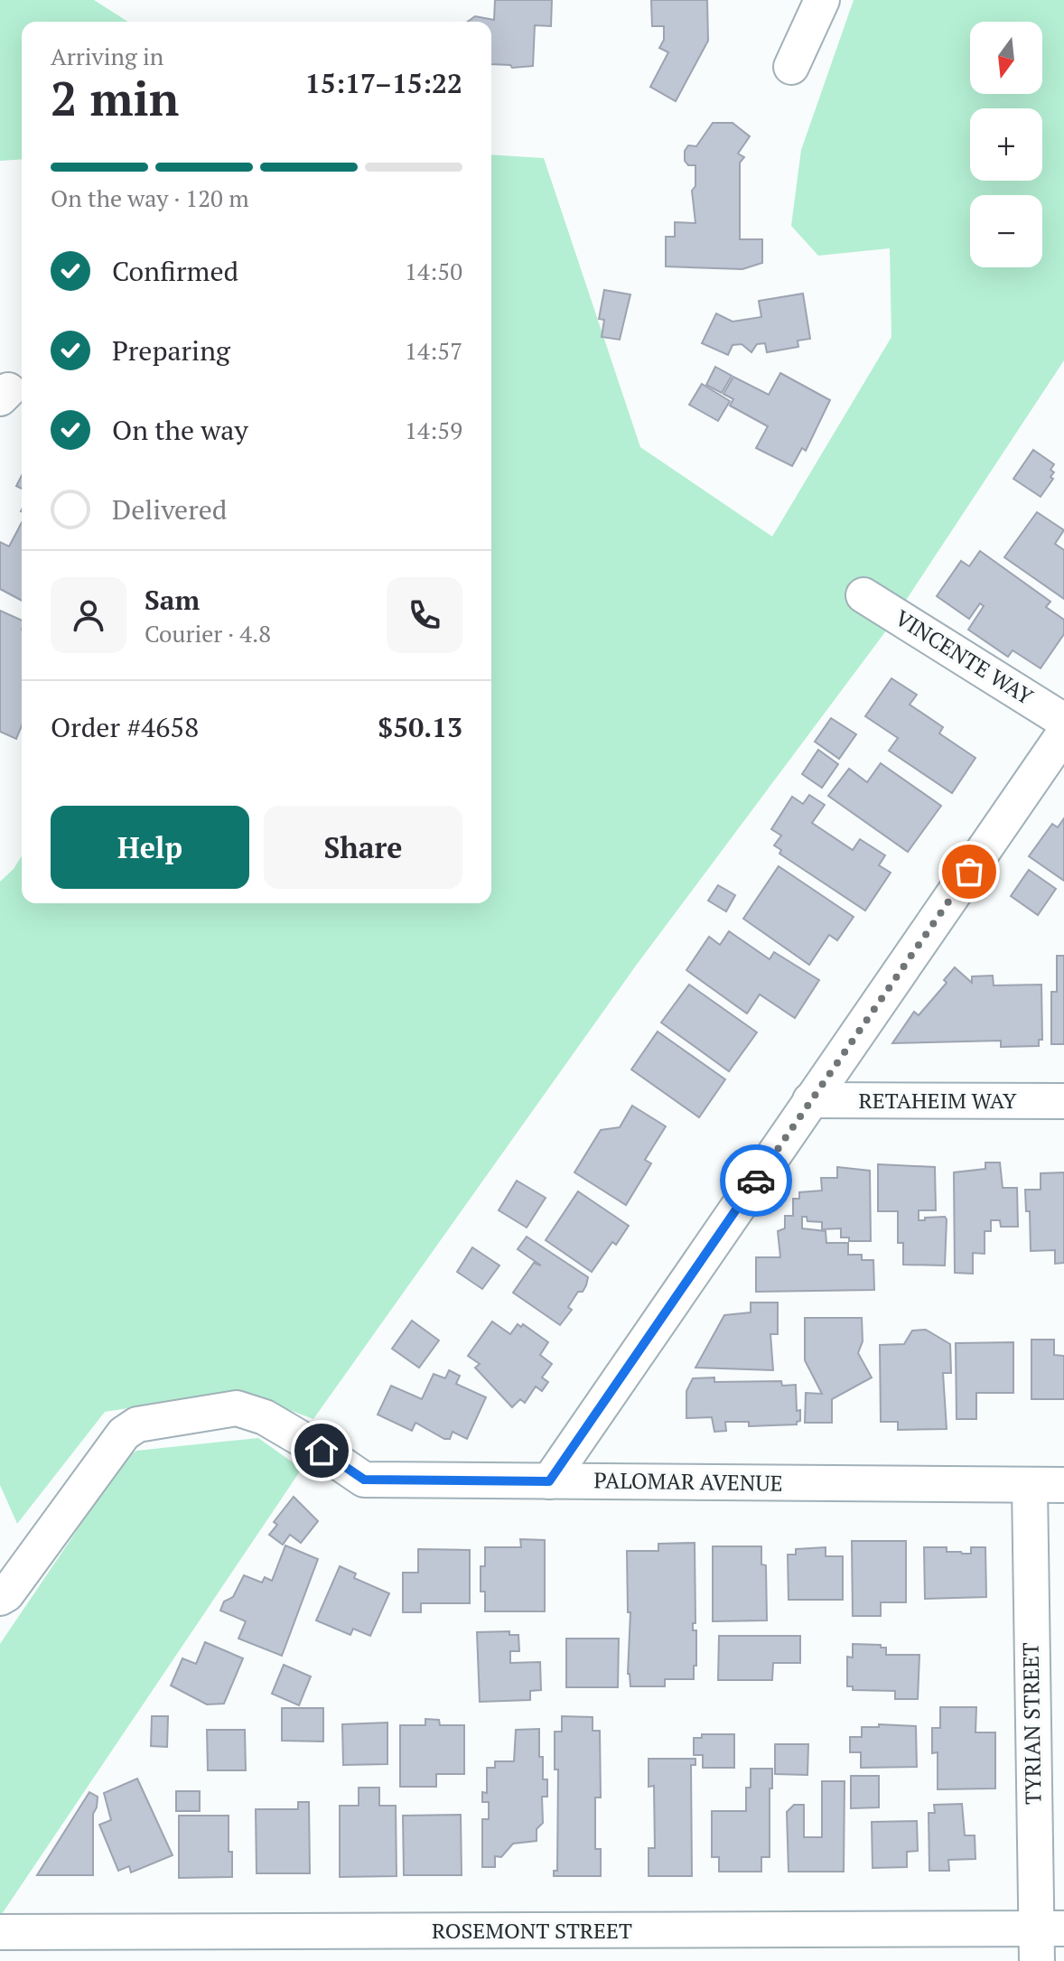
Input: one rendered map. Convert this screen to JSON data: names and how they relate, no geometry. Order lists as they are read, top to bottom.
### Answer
{
  "streets": {
    "street": [
      "VINCENTE WAY",
      "RETAHEIM WAY",
      "PALOMAR AVENUE",
      "TYRIAN STREET",
      "ROSEMONT STREET"
    ]
  },
  "crossings": [
    ["PALOMAR AVENUE", "TYRIAN STREET"],
    ["TYRIAN STREET", "ROSEMONT STREET"]
  ],
  "north": "bottom",
  "page": {
    "map_buttons": ["+", "−"],
    "heading": ["2 min", "Arriving in", "15:17–15:22"],
    "panel": [
      "Sam",
      "Courier · 4.8",
      "Order #4658",
      "$50.13"
    ],
    "bar": "On the way · 120 m",
    "list": [
      ["Confirmed", "14:50"],
      ["Preparing", "14:57"],
      ["On the way", "14:59"],
      "Delivered"
    ],
    "buttons": ["Help", "Share"]
  }
}
